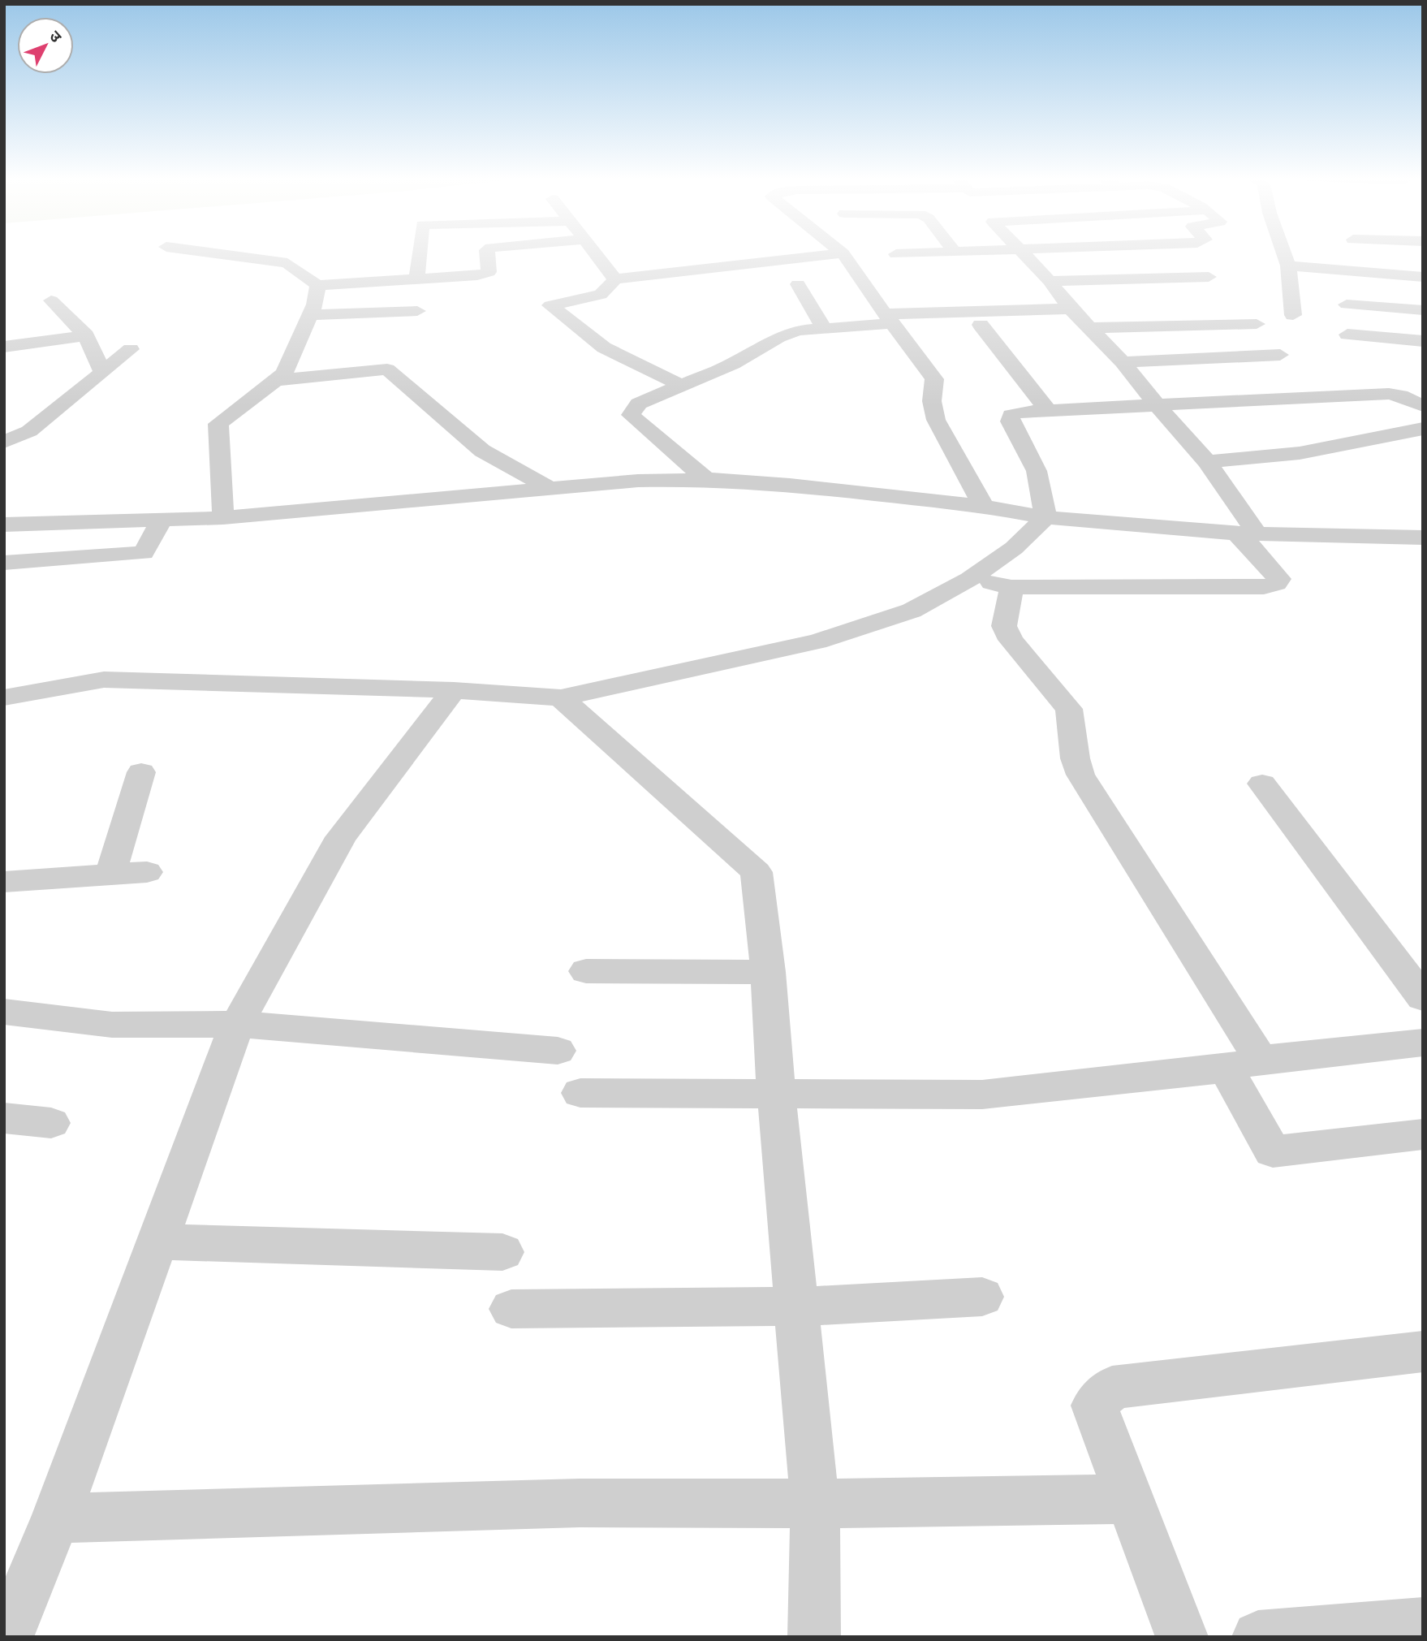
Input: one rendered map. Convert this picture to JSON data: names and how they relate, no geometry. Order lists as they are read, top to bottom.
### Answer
{
  "north": "top right"
}
